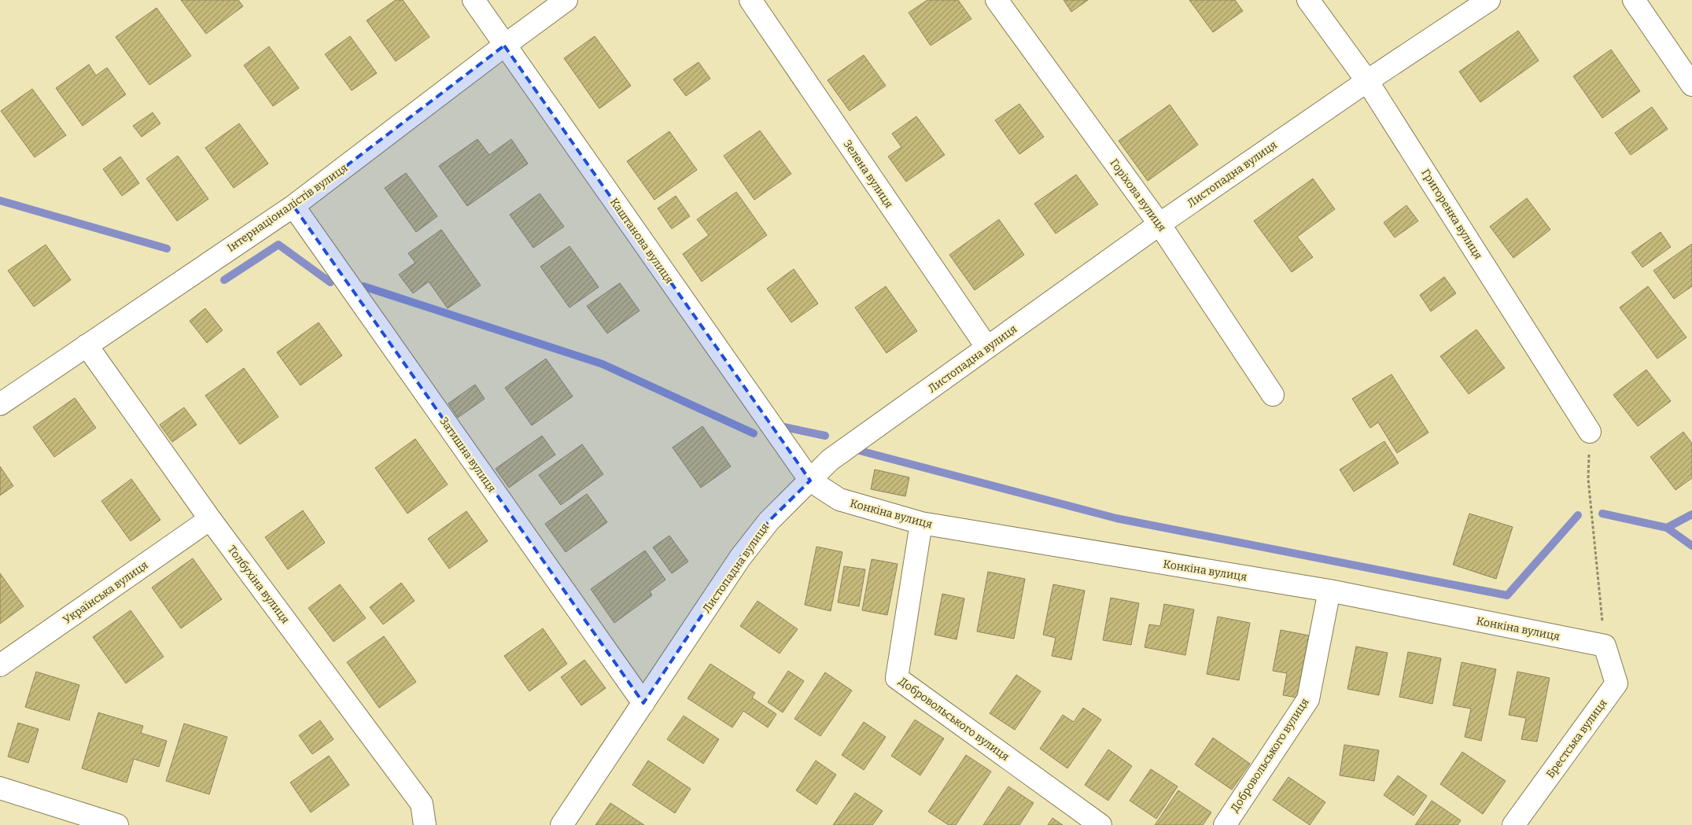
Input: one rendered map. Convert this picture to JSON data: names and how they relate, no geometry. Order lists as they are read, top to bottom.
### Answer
{
  "streets": {
    "street": [
      "Зелена вулиця",
      "Листопадна вулиця",
      "Горіхова вулиця",
      "Інтернаціоналістів вулиця",
      "Григоренка вулиця",
      "Каштанова вулиця",
      "Затишна вулиця",
      "Конкіна вулиця",
      "Толбухіна вулиця",
      "Українська вулиця",
      "Добровольського вулиця",
      "Брестська вулиця"
    ]
  },
  "crossings": [
    ["Зелена вулиця", "Листопадна вулиця"],
    ["Листопадна вулиця", "Горіхова вулиця"],
    ["Листопадна вулиця", "Григоренка вулиця"],
    ["Листопадна вулиця", "Каштанова вулиця"],
    ["Листопадна вулиця", "Затишна вулиця"],
    ["Листопадна вулиця", "Конкіна вулиця"],
    ["Інтернаціоналістів вулиця", "Каштанова вулиця"],
    ["Інтернаціоналістів вулиця", "Затишна вулиця"],
    ["Інтернаціоналістів вулиця", "Толбухіна вулиця"],
    ["Каштанова вулиця", "Конкіна вулиця"],
    ["Конкіна вулиця", "Добровольського вулиця"],
    ["Конкіна вулиця", "Брестська вулиця"],
    ["Толбухіна вулиця", "Українська вулиця"]
  ]
}
